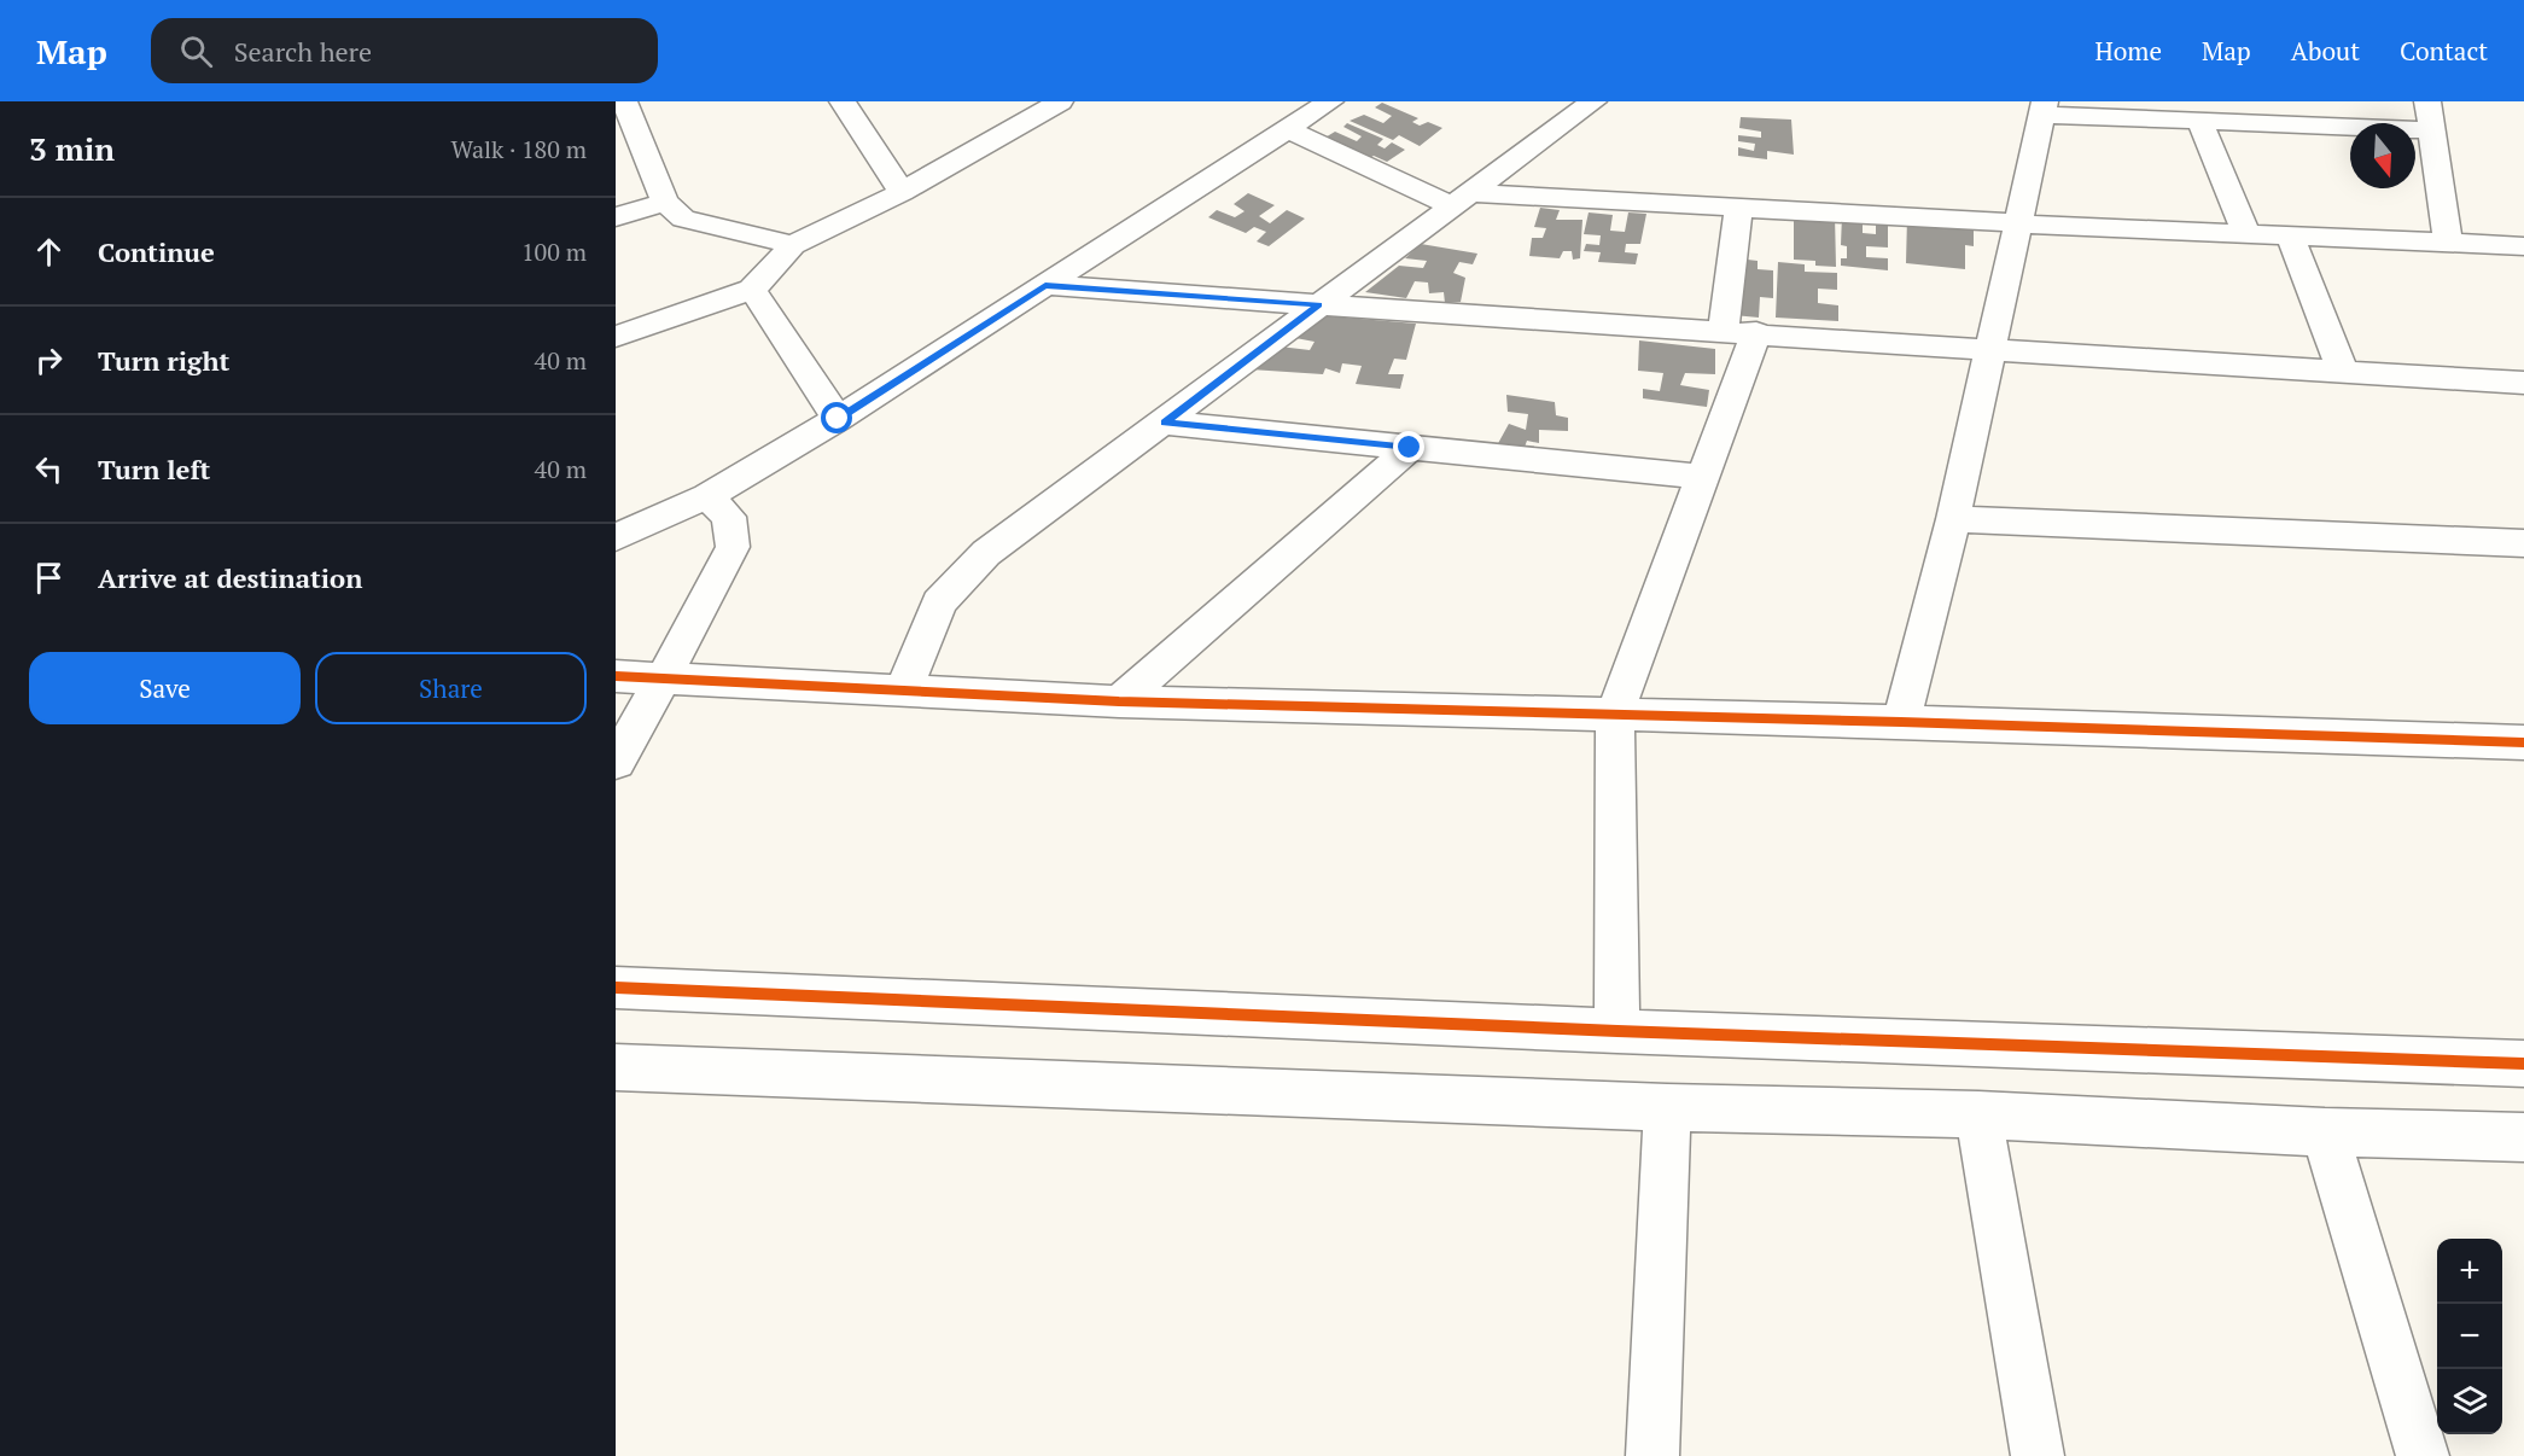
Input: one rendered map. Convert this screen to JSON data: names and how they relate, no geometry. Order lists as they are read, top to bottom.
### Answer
{
  "north": "bottom",
  "page": {
    "header": "Map",
    "search": "Search here",
    "nav": [
      "Home",
      "Map",
      "About",
      "Contact"
    ],
    "heading": ["3 min", "Walk · 180 m"],
    "list": [
      ["Continue", "100 m"],
      ["Turn right", "40 m"],
      ["Turn left", "40 m"],
      "Arrive at destination"
    ],
    "buttons": ["Save", "Share"],
    "map_buttons": ["+", "−"]
  }
}
